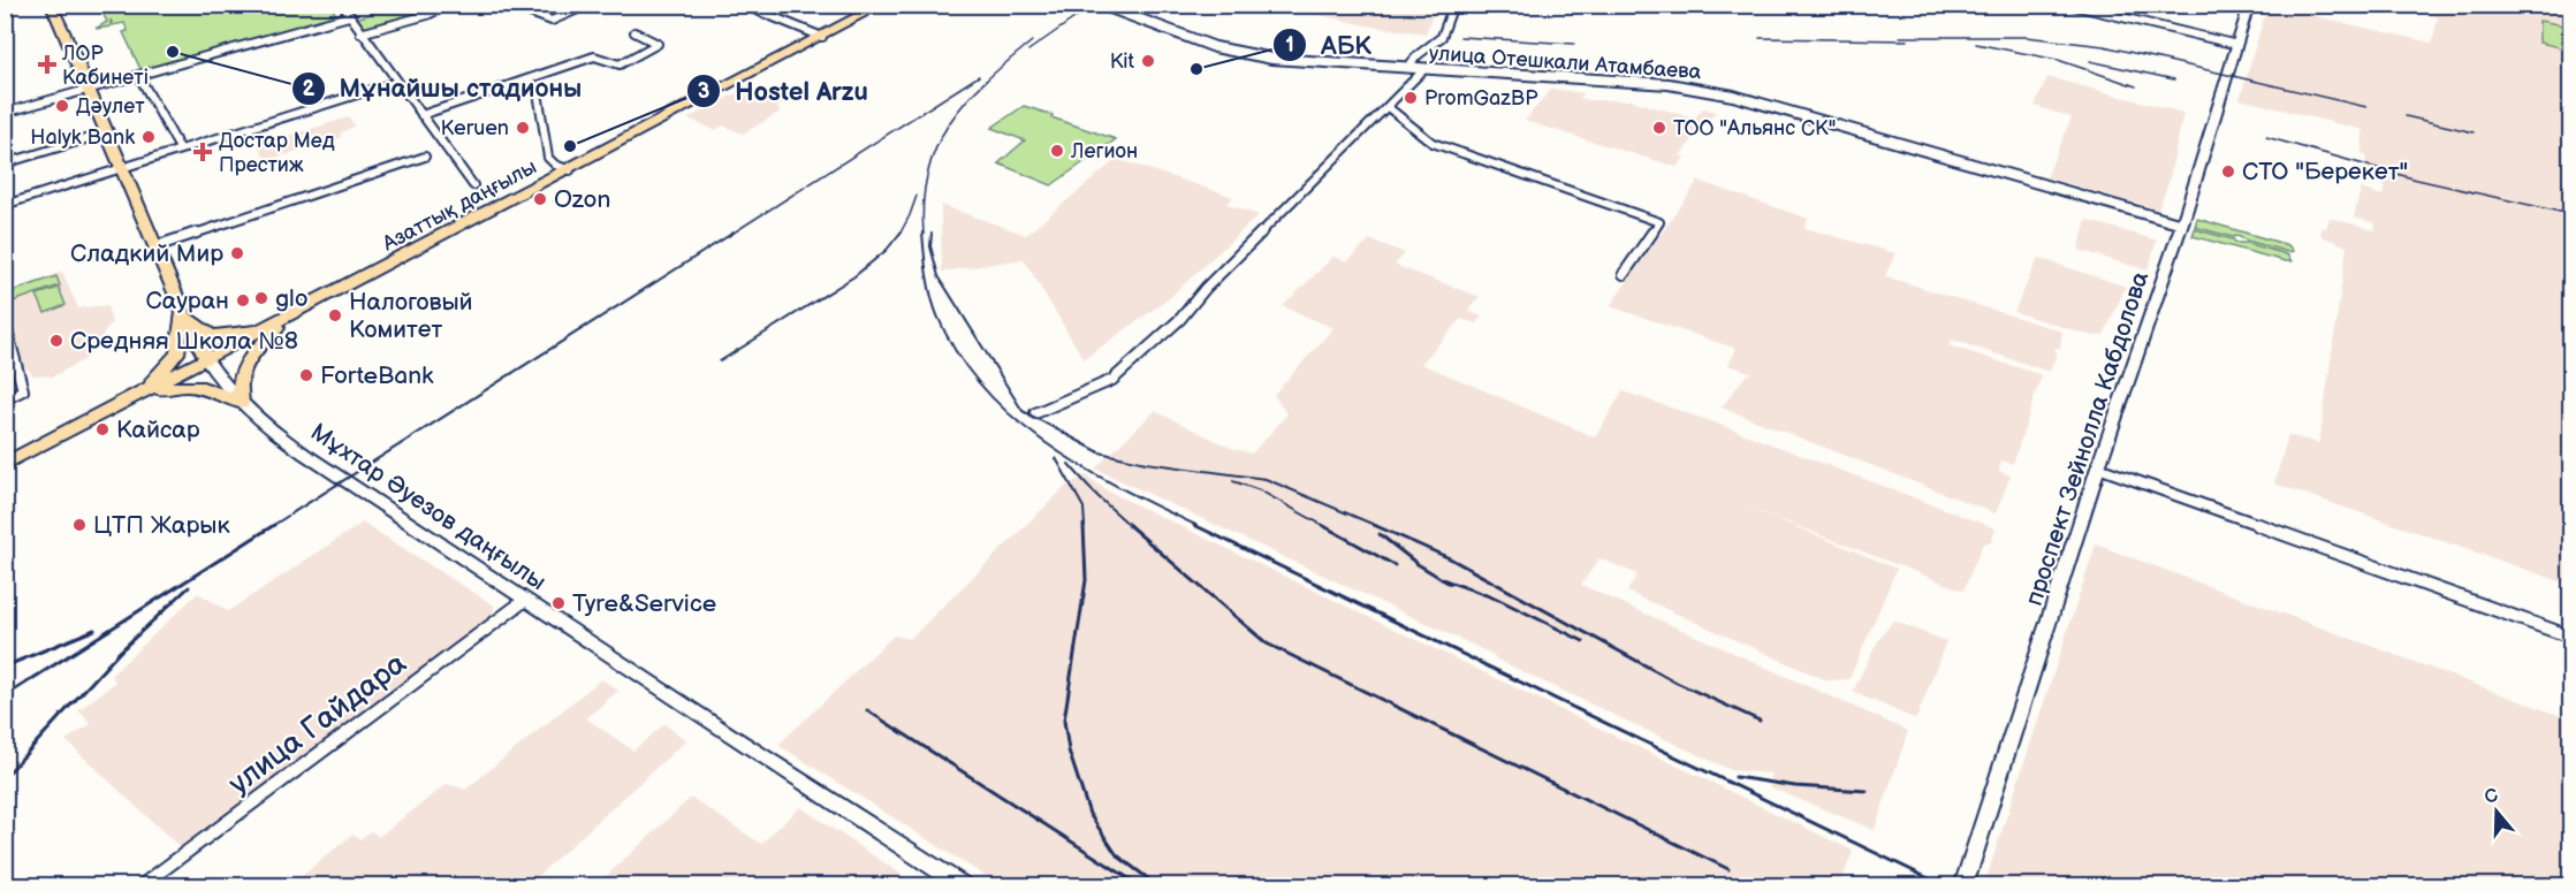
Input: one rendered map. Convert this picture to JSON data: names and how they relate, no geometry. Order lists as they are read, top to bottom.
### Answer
{
  "streets": {
    "main road": ["Азаттық даңғылы", "проспект Зейнолла Кабдолова", "Мұхтар Әуезов даңғылы"],
    "street": ["улица Отешкали Атамбаева", "улица Гайдара"]
  },
  "crossings": [
    ["улица Отешкали Атамбаева", "проспект Зейнолла Кабдолова"],
    ["Мұхтар Әуезов даңғылы", "улица Гайдара"]
  ],
  "places": {
    "other": [
      "Мұнайшы стадионы",
      "Kit",
      "АБК",
      "PromGazBP",
      "Дәулет",
      "Keruen",
      "ТОО \"Альянс СК\"",
      "Halyk Bank",
      "Hostel Arzu",
      "Легион",
      "СТО \"Берекет\"",
      "Ozon",
      "Сладкий Мир",
      "glo",
      "Сауран",
      "Налоговый Комитет",
      "Средняя Школа №8",
      "ForteBank",
      "Кайсар",
      "ЦТП Жарык",
      "Tyre&Service"
    ],
    "health": ["ЛОР Кабинетi", "Достар Мед Престиж"]
  },
  "north": "top"
}
